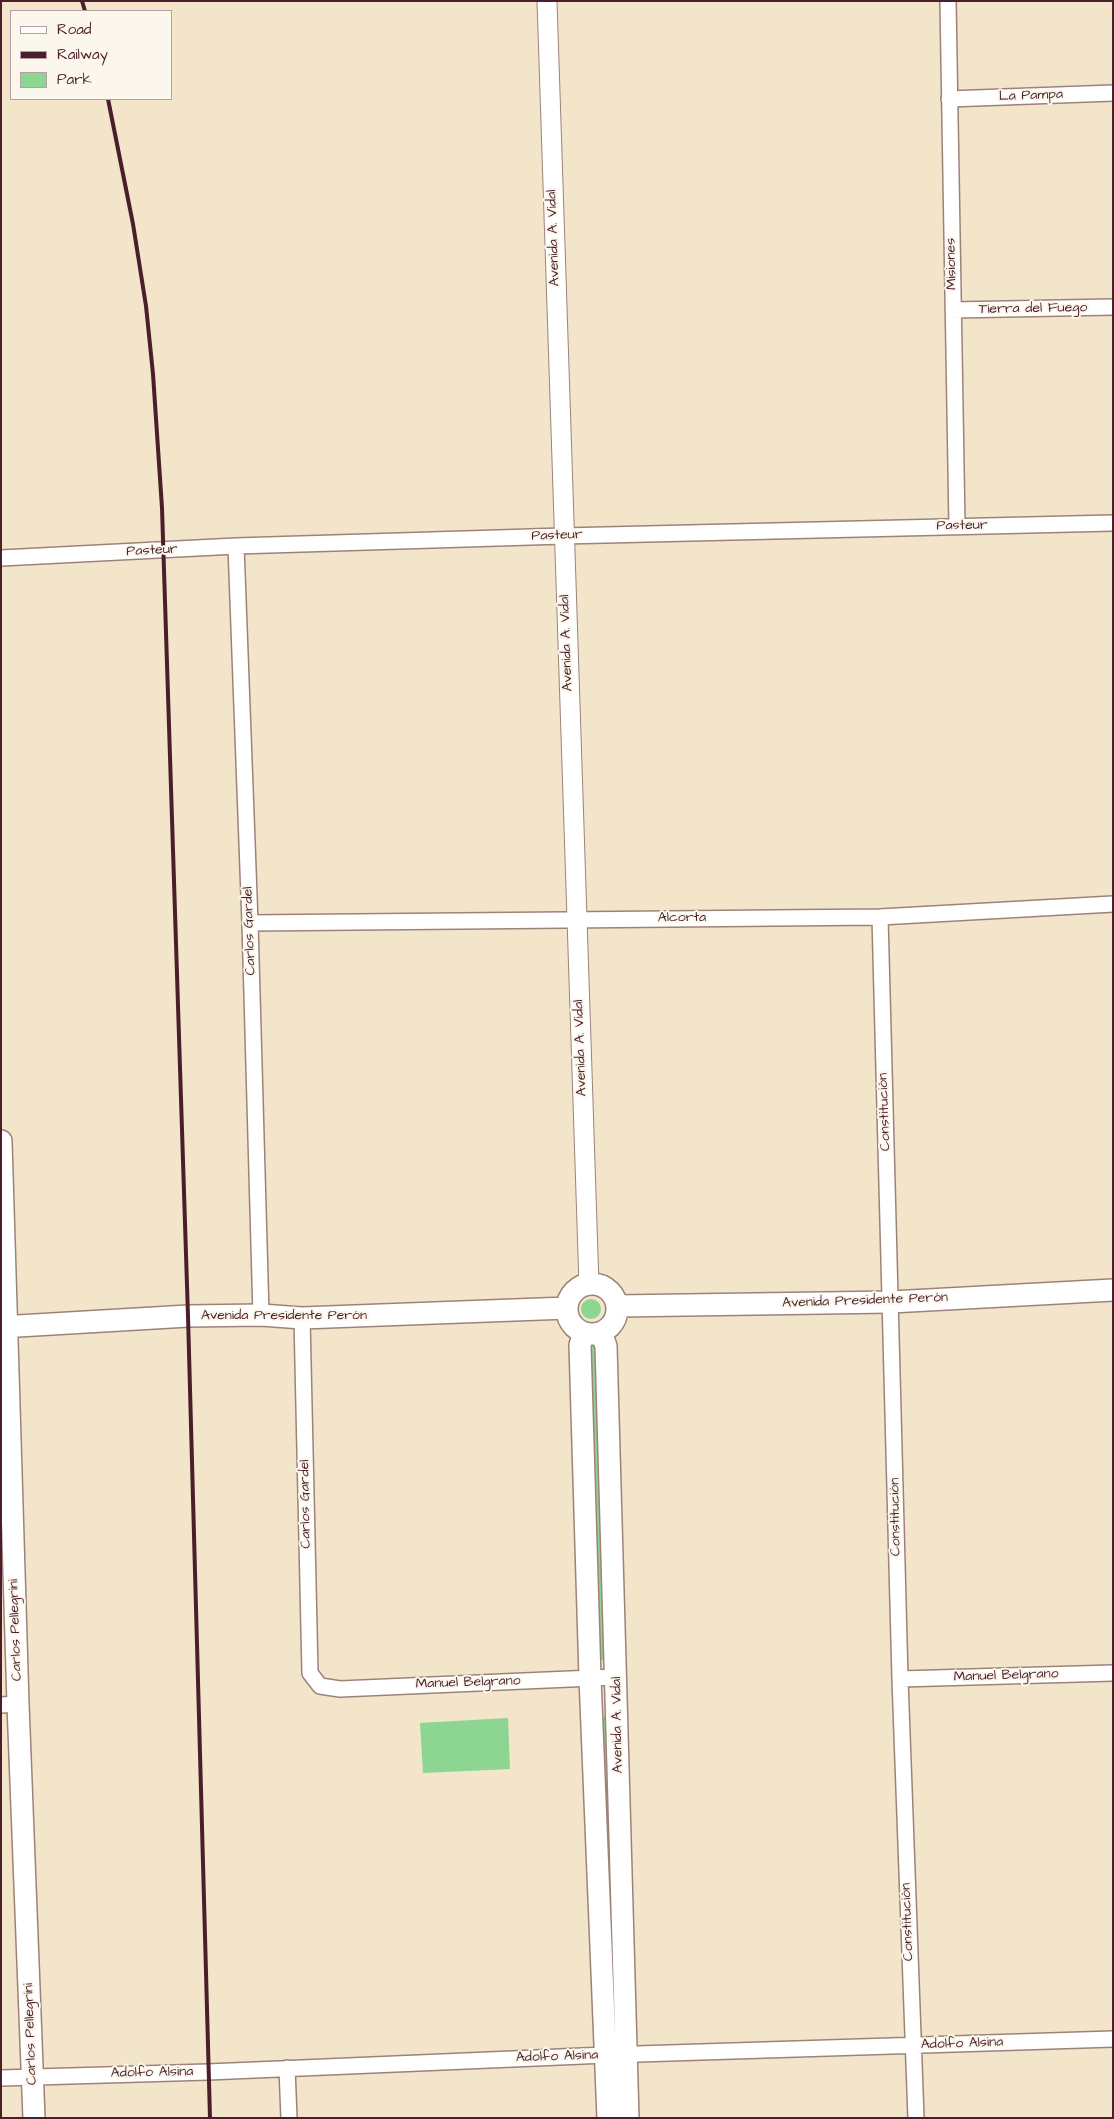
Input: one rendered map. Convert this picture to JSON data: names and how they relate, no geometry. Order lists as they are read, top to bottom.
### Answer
{
  "streets": {
    "main road": ["Avenida A. Vidal", "Avenida Presidente Perón", "Carlos Pellegrini"],
    "street": [
      "La Pampa",
      "Misiones",
      "Tierra del Fuego",
      "Pasteur",
      "Alcorta",
      "Carlos Gardel",
      "Constitución",
      "Manuel Belgrano",
      "Adolfo Alsina"
    ]
  },
  "crossings": [
    ["La Pampa", "Misiones"],
    ["Avenida A. Vidal", "Pasteur"],
    ["Avenida A. Vidal", "Alcorta"],
    ["Avenida A. Vidal", "Avenida Presidente Perón"],
    ["Avenida A. Vidal", "Manuel Belgrano"],
    ["Avenida A. Vidal", "Adolfo Alsina"],
    ["Misiones", "Tierra del Fuego"],
    ["Misiones", "Pasteur"],
    ["Pasteur", "Carlos Gardel"],
    ["Alcorta", "Carlos Gardel"],
    ["Alcorta", "Constitución"],
    ["Carlos Gardel", "Avenida Presidente Perón"],
    ["Carlos Gardel", "Manuel Belgrano"],
    ["Constitución", "Avenida Presidente Perón"],
    ["Constitución", "Manuel Belgrano"],
    ["Constitución", "Adolfo Alsina"],
    ["Avenida Presidente Perón", "Carlos Pellegrini"],
    ["Carlos Pellegrini", "Adolfo Alsina"]
  ],
  "legend": ["Road", "Railway", "Park"]
}
